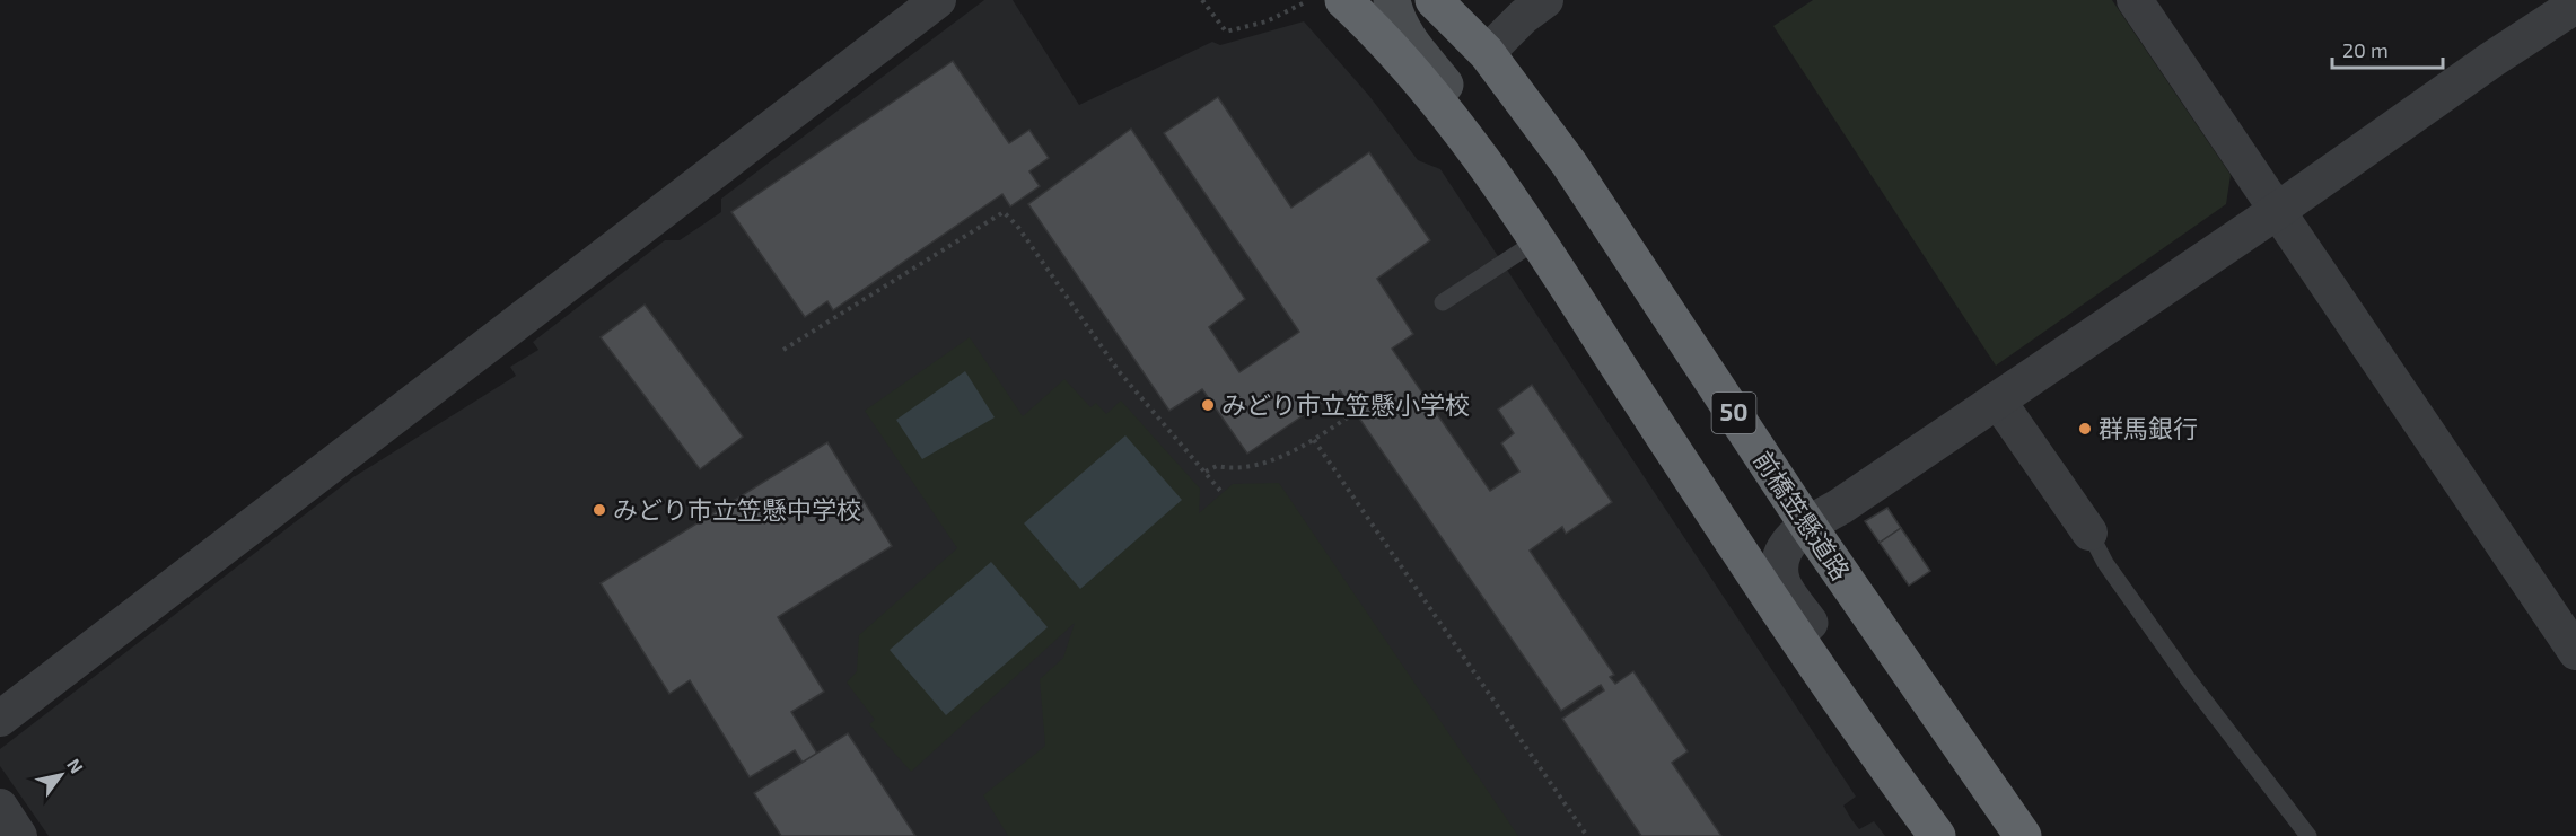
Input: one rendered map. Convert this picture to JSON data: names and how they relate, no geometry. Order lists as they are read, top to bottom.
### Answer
{
  "streets": {
    "highway": ["50", "前橋笠懸道路"]
  },
  "places": ["みどり市立笠懸小学校", "群馬銀行", "みどり市立笠懸中学校"],
  "scale_bar": "20 m",
  "north": "top right"
}
